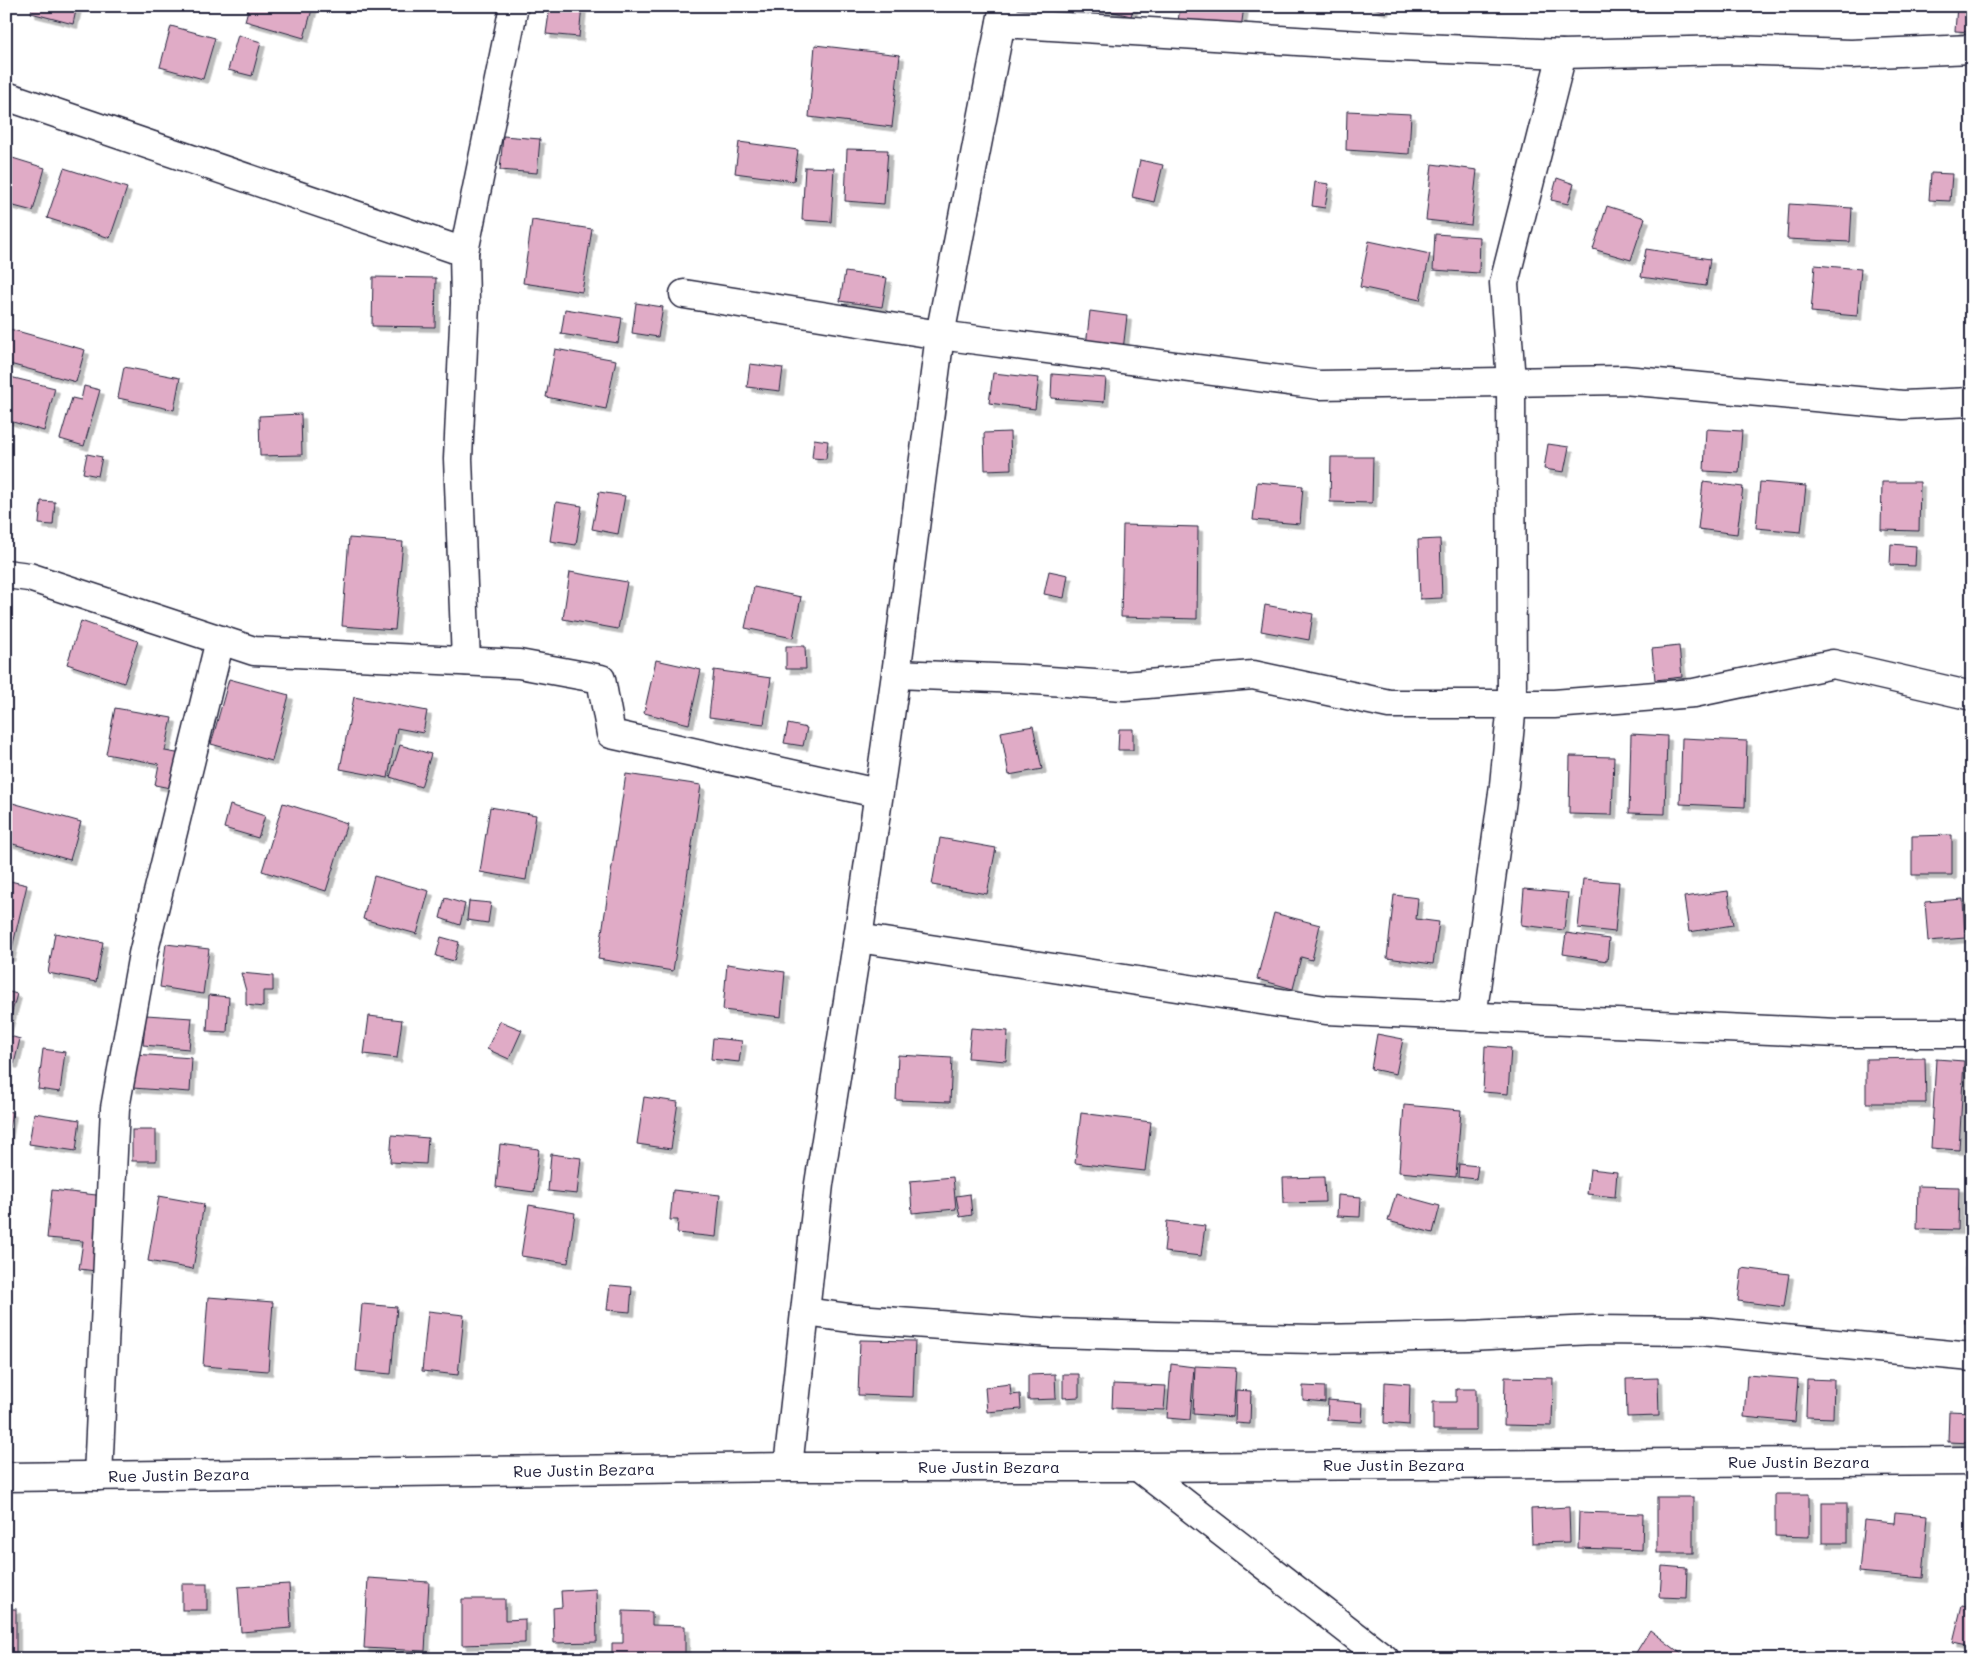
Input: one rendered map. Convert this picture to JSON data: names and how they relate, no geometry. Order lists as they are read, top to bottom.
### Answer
{
  "streets": {
    "street": ["Rue Justin Bezara"]
  }
}
